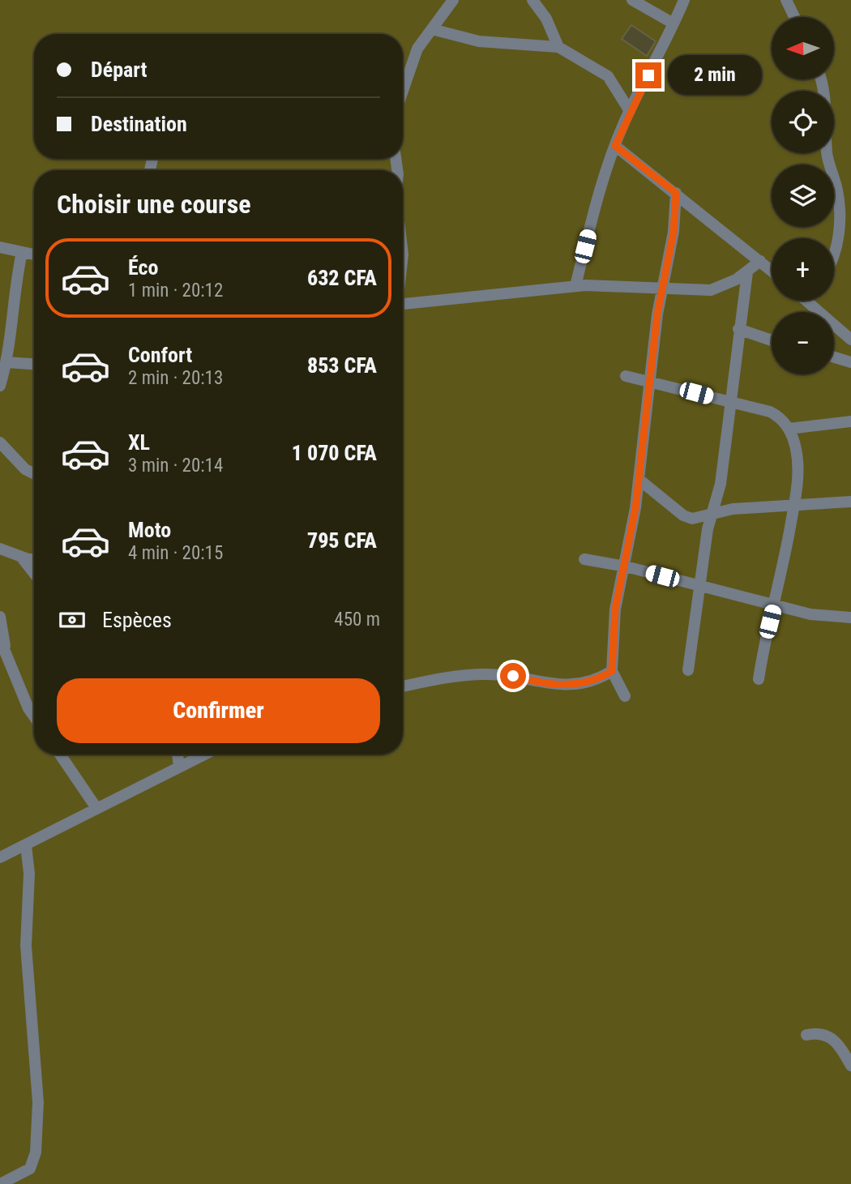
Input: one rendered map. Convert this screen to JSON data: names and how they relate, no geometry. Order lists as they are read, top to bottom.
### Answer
{
  "north": "left",
  "page": {
    "map_buttons": ["+", "−"],
    "banner": ["Départ", "Destination"],
    "bubble": "2 min",
    "heading": "Choisir une course",
    "list": [
      {
        "name": "Éco",
        "note": "1 min · 20:12",
        "value": "632 CFA"
      },
      {
        "name": "Confort",
        "note": "2 min · 20:13",
        "value": "853 CFA"
      },
      {
        "name": "XL",
        "note": "3 min · 20:14",
        "value": "1 070 CFA"
      },
      {
        "name": "Moto",
        "note": "4 min · 20:15",
        "value": "795 CFA"
      }
    ],
    "pay": ["Espèces", "450 m"],
    "buttons": "Confirmer"
  }
}
